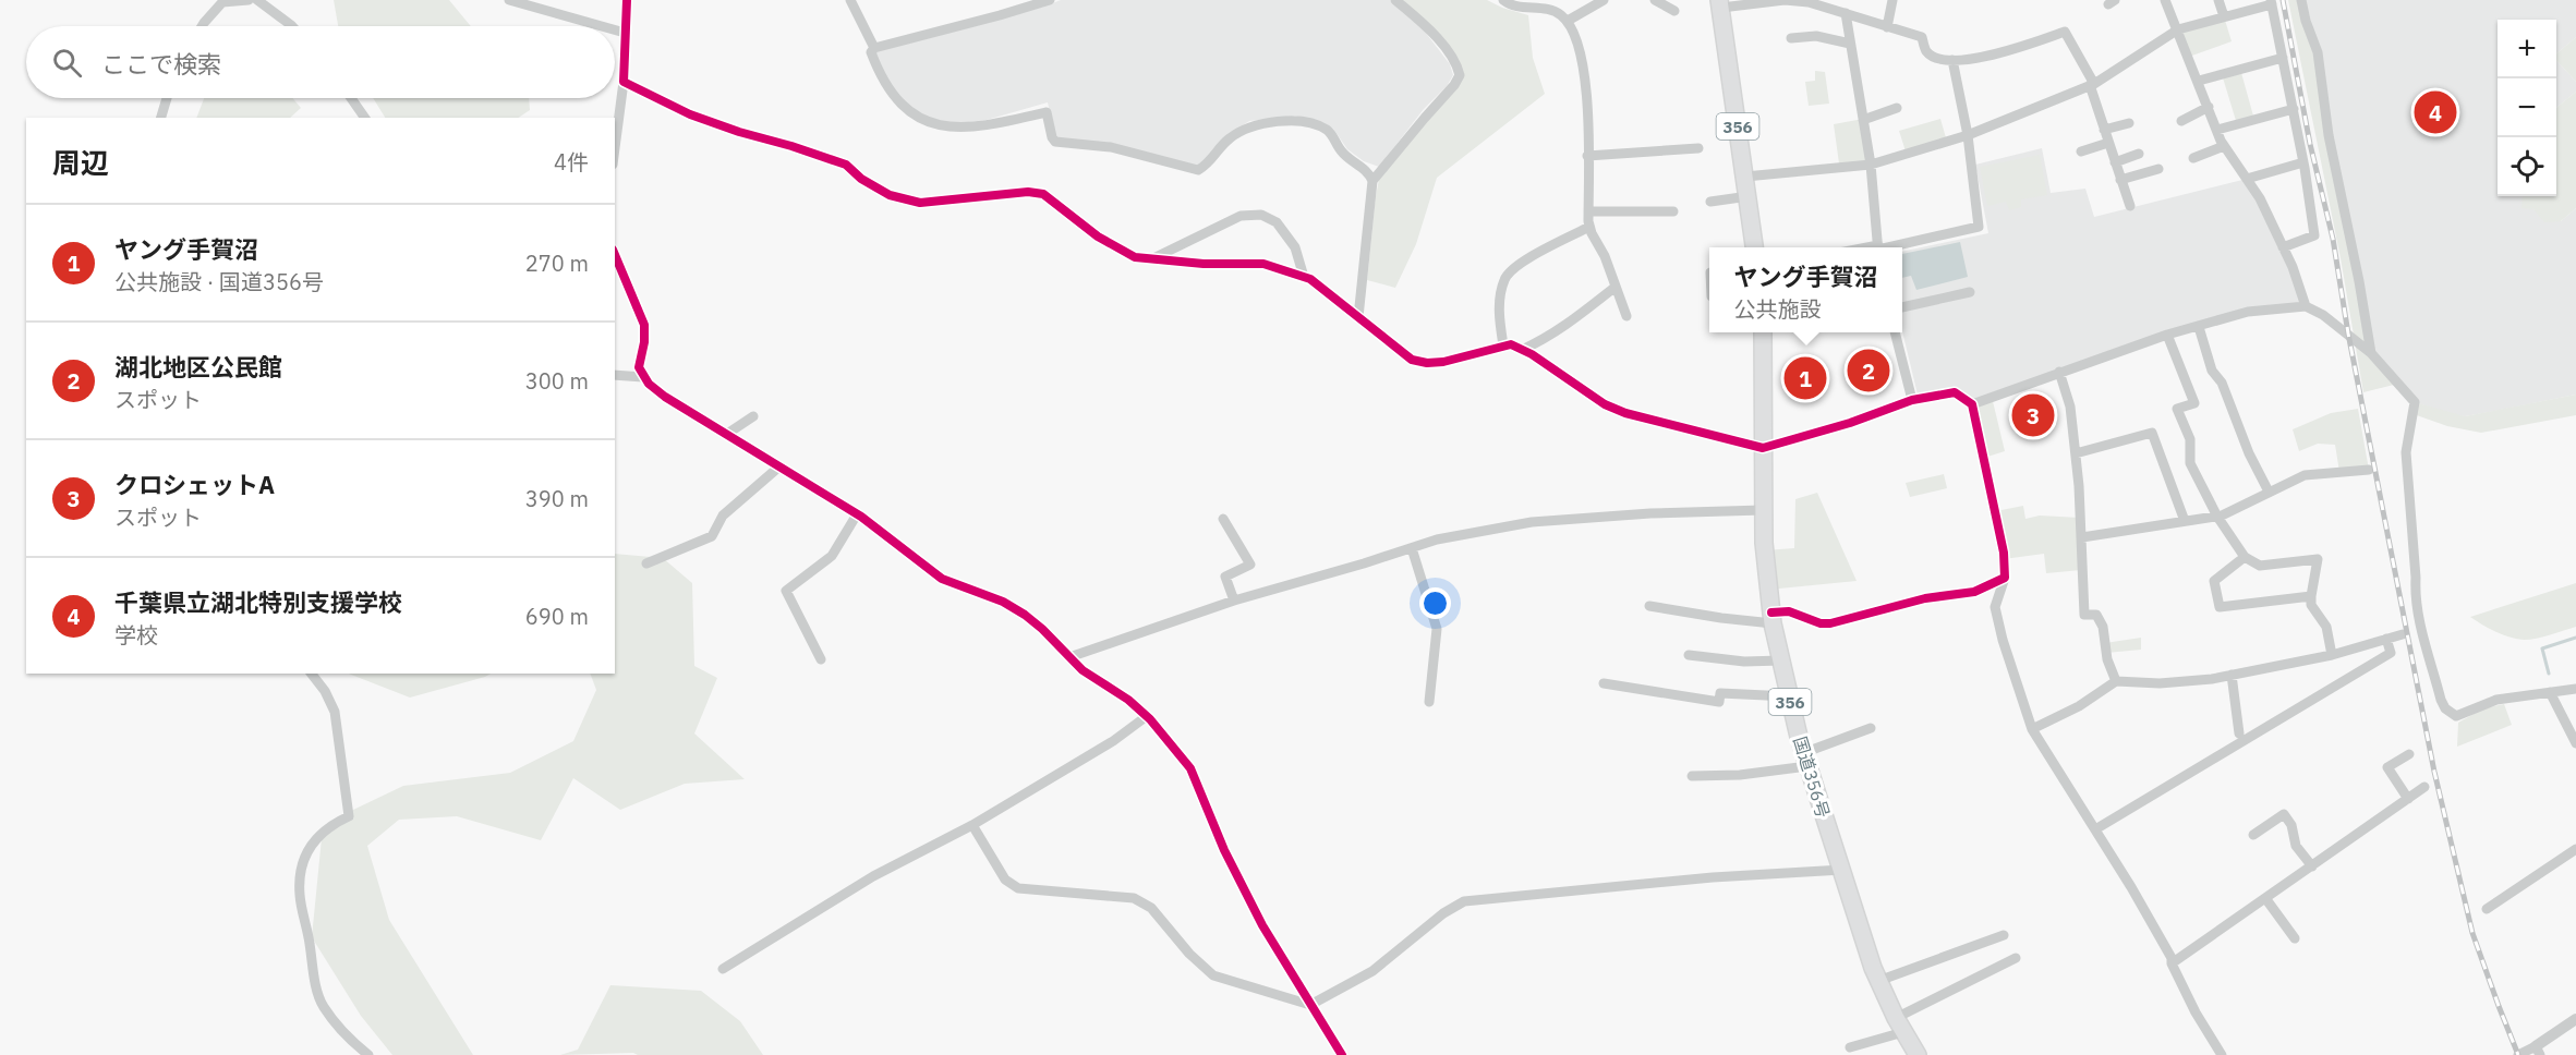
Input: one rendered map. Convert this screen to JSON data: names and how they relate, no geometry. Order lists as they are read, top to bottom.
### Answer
{
  "streets": {
    "highway": ["356", "国道356号"]
  },
  "page": {
    "map_buttons": ["+", "−"],
    "search": "ここで検索",
    "pins": [
      "4",
      "2",
      "1",
      "3"
    ],
    "heading": ["周辺", "4件"],
    "list": [
      {
        "mark": "1",
        "name": "ヤング手賀沼",
        "note": "公共施設 · 国道356号",
        "value": "270 m"
      },
      {
        "mark": "2",
        "name": "湖北地区公民館",
        "note": "スポット",
        "value": "300 m"
      },
      {
        "mark": "3",
        "name": "クロシェットA",
        "note": "スポット",
        "value": "390 m"
      },
      {
        "mark": "4",
        "name": "千葉県立湖北特別支援学校",
        "note": "学校",
        "value": "690 m"
      }
    ],
    "popup": ["ヤング手賀沼", "公共施設"]
  }
}
